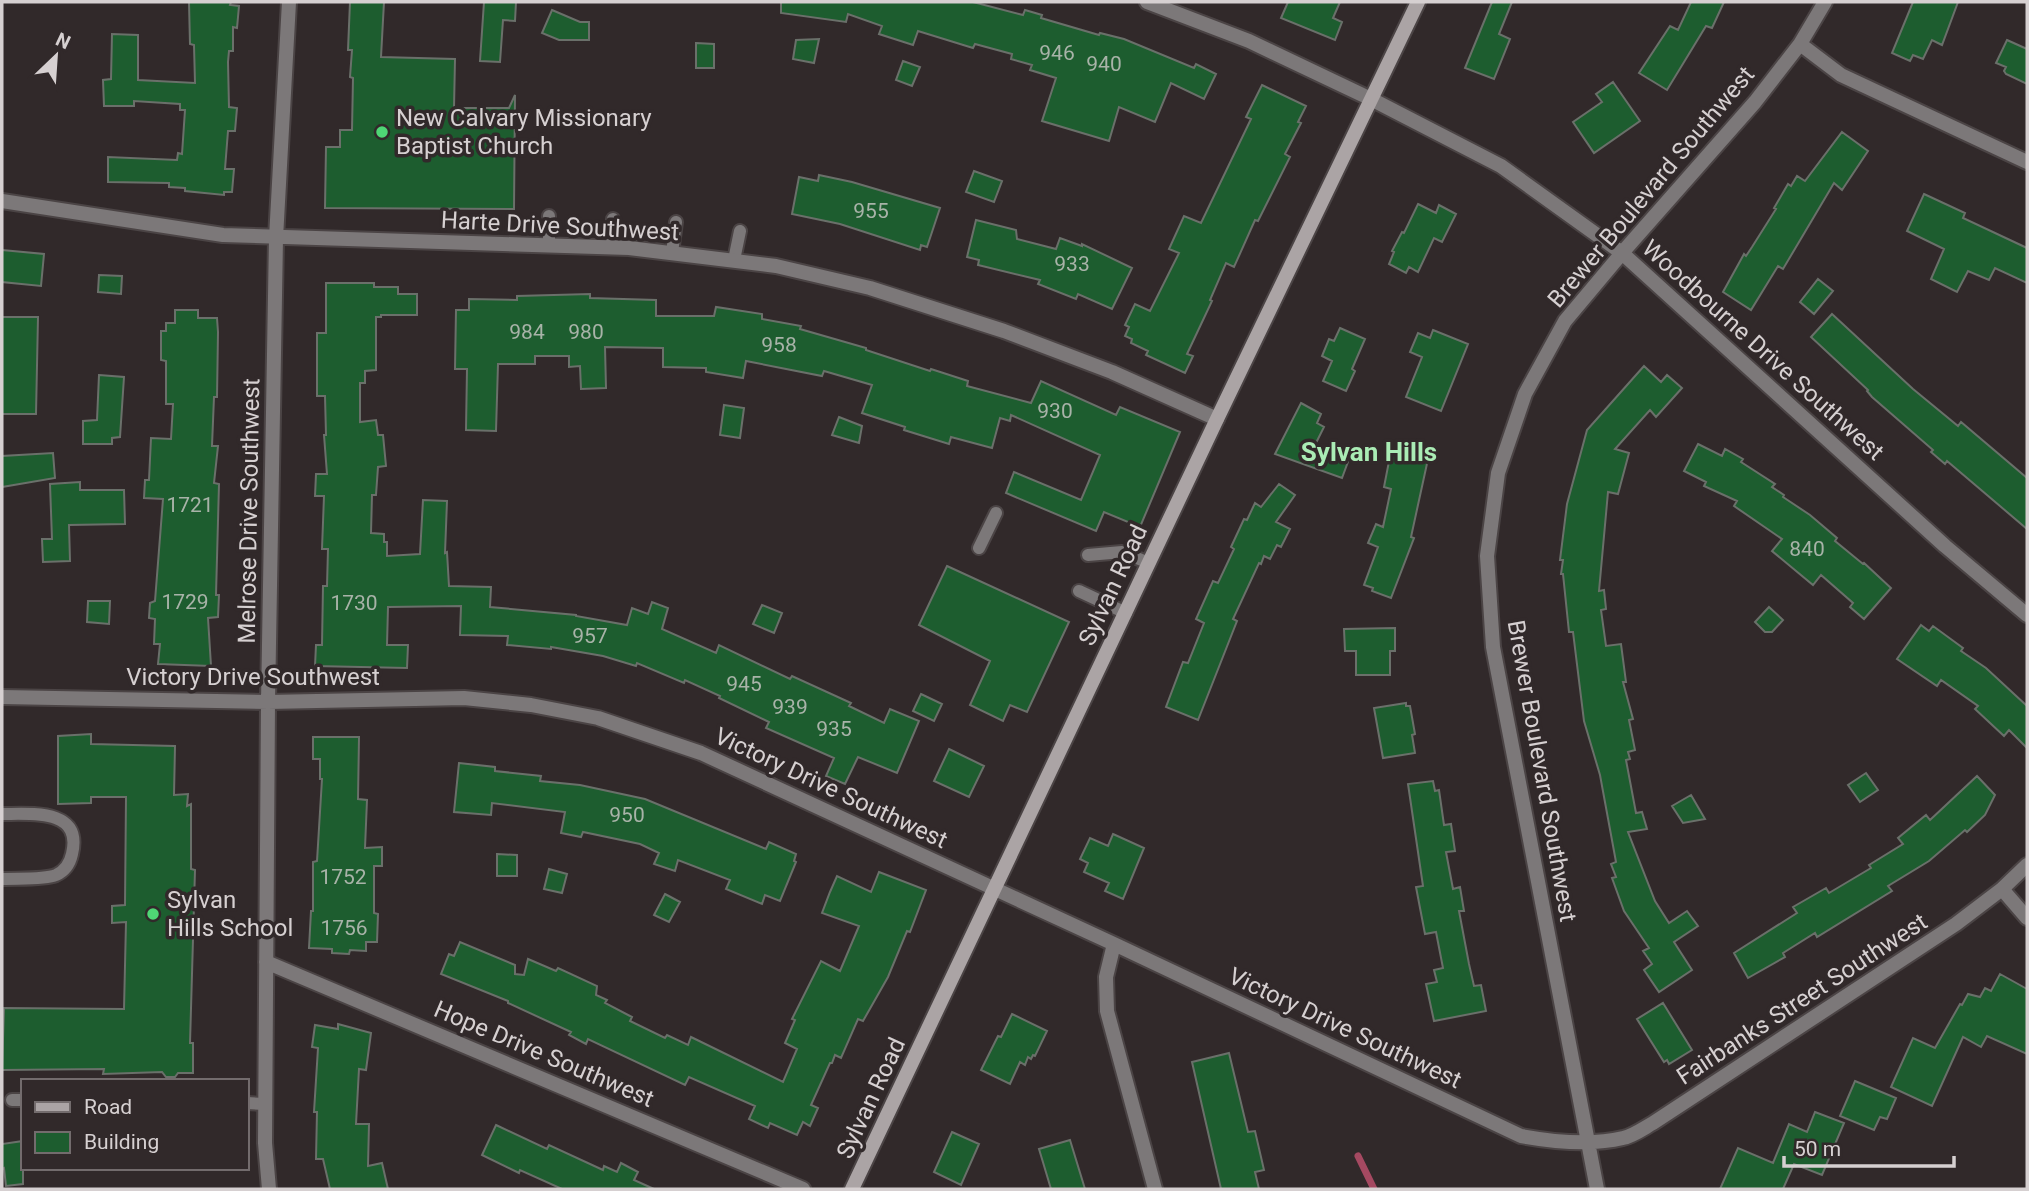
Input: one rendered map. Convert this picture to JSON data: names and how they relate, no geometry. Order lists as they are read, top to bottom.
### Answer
{
  "streets": {
    "main road": ["Sylvan Road"],
    "street": [
      "Brewer Boulevard Southwest",
      "Harte Drive Southwest",
      "Woodbourne Drive Southwest",
      "Melrose Drive Southwest",
      "Victory Drive Southwest",
      "Fairbanks Street Southwest",
      "Hope Drive Southwest"
    ]
  },
  "crossings": [
    ["Brewer Boulevard Southwest", "Woodbourne Drive Southwest"],
    ["Brewer Boulevard Southwest", "Victory Drive Southwest"],
    ["Brewer Boulevard Southwest", "Fairbanks Street Southwest"],
    ["Harte Drive Southwest", "Melrose Drive Southwest"],
    ["Harte Drive Southwest", "Sylvan Road"],
    ["Woodbourne Drive Southwest", "Sylvan Road"],
    ["Melrose Drive Southwest", "Victory Drive Southwest"],
    ["Melrose Drive Southwest", "Hope Drive Southwest"],
    ["Sylvan Road", "Victory Drive Southwest"],
    ["Victory Drive Southwest", "Fairbanks Street Southwest"]
  ],
  "districts": ["Sylvan Hills"],
  "places": ["New Calvary Missionary Baptist Church", "Sylvan Hills School"],
  "house_numbers": [
    "946",
    "940",
    "955",
    "933",
    "984",
    "980",
    "958",
    "930",
    "1721",
    "840",
    "1729",
    "1730",
    "957",
    "945",
    "939",
    "935",
    "950",
    "1752",
    "1756"
  ],
  "legend": ["Road", "Building"],
  "scale_bar": "50 m",
  "north": "top right"
}
